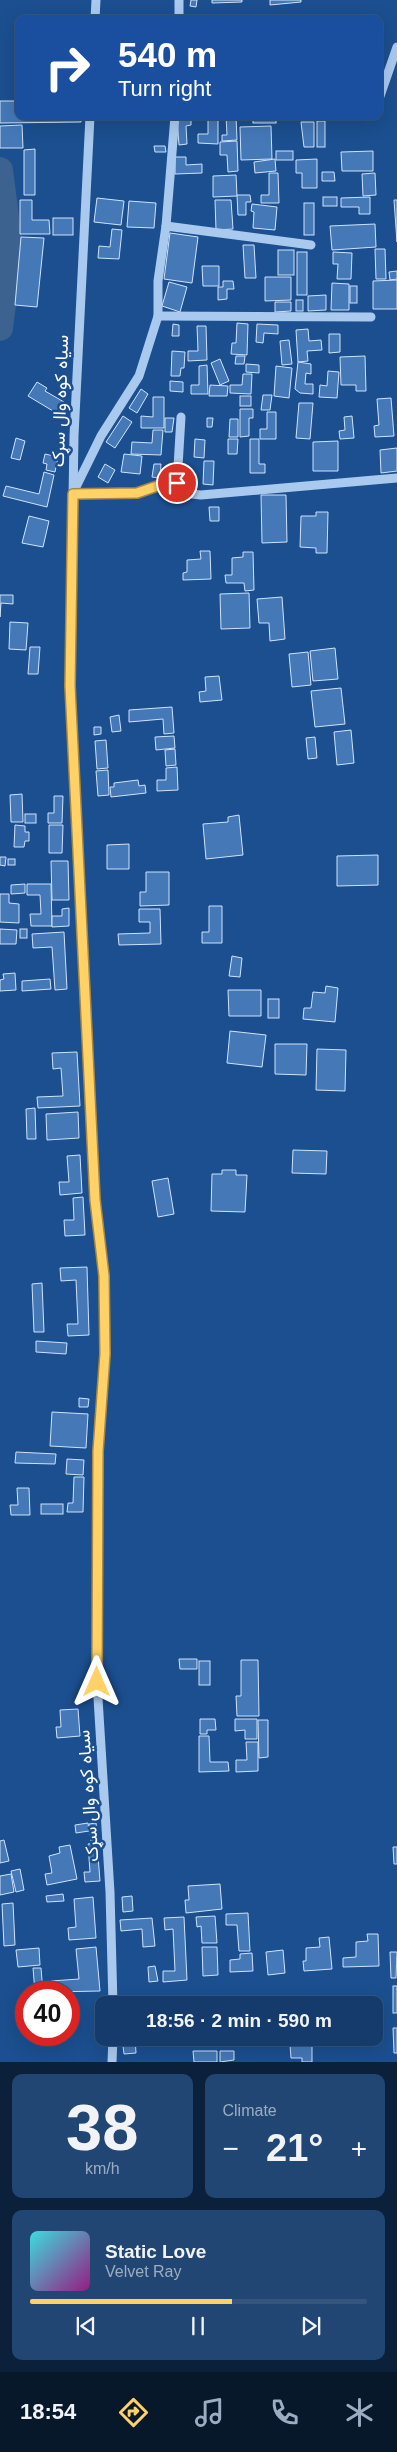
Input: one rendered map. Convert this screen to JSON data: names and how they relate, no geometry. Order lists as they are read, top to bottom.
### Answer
{
  "streets": {
    "street": ["سیاه کوه وال سړک"]
  },
  "page": {
    "turn": ["540 m", "Turn right"],
    "limit": "40",
    "trip": "18:56 · 2 min · 590 m",
    "tile": [
      ["38", "km/h"],
      "Climate"
    ],
    "heat": ["−", "21°", "+"],
    "song": ["Static Love", "Velvet Ray"],
    "tabs": "18:54"
  }
}
